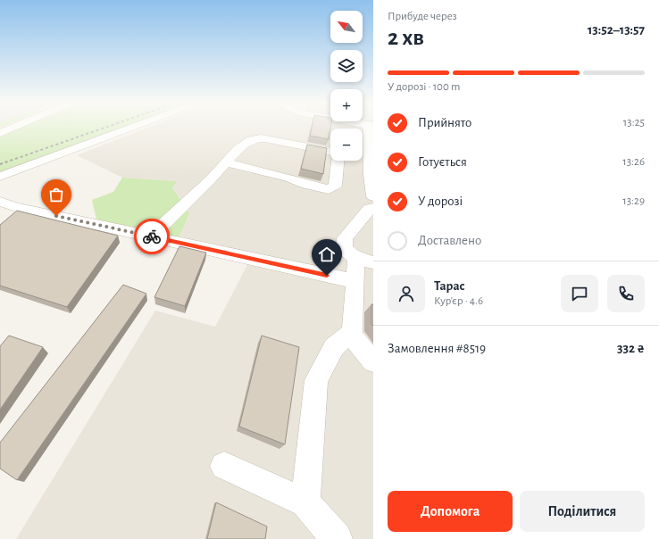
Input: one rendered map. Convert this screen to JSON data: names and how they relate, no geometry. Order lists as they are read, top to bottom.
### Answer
{
  "north": "top left",
  "page": {
    "heading": ["2 хв", "Прибуде через", "13:52–13:57"],
    "panel": [
      "Тарас",
      "Кур’єр · 4.6",
      "Замовлення #8519",
      "332 ₴"
    ],
    "map_buttons": ["+", "−"],
    "bar": "У дорозі · 100 m",
    "list": [
      ["Прийнято", "13:25"],
      ["Готується", "13:26"],
      ["У дорозі", "13:29"],
      "Доставлено"
    ],
    "buttons": ["Допомога", "Поділитися"]
  }
}
